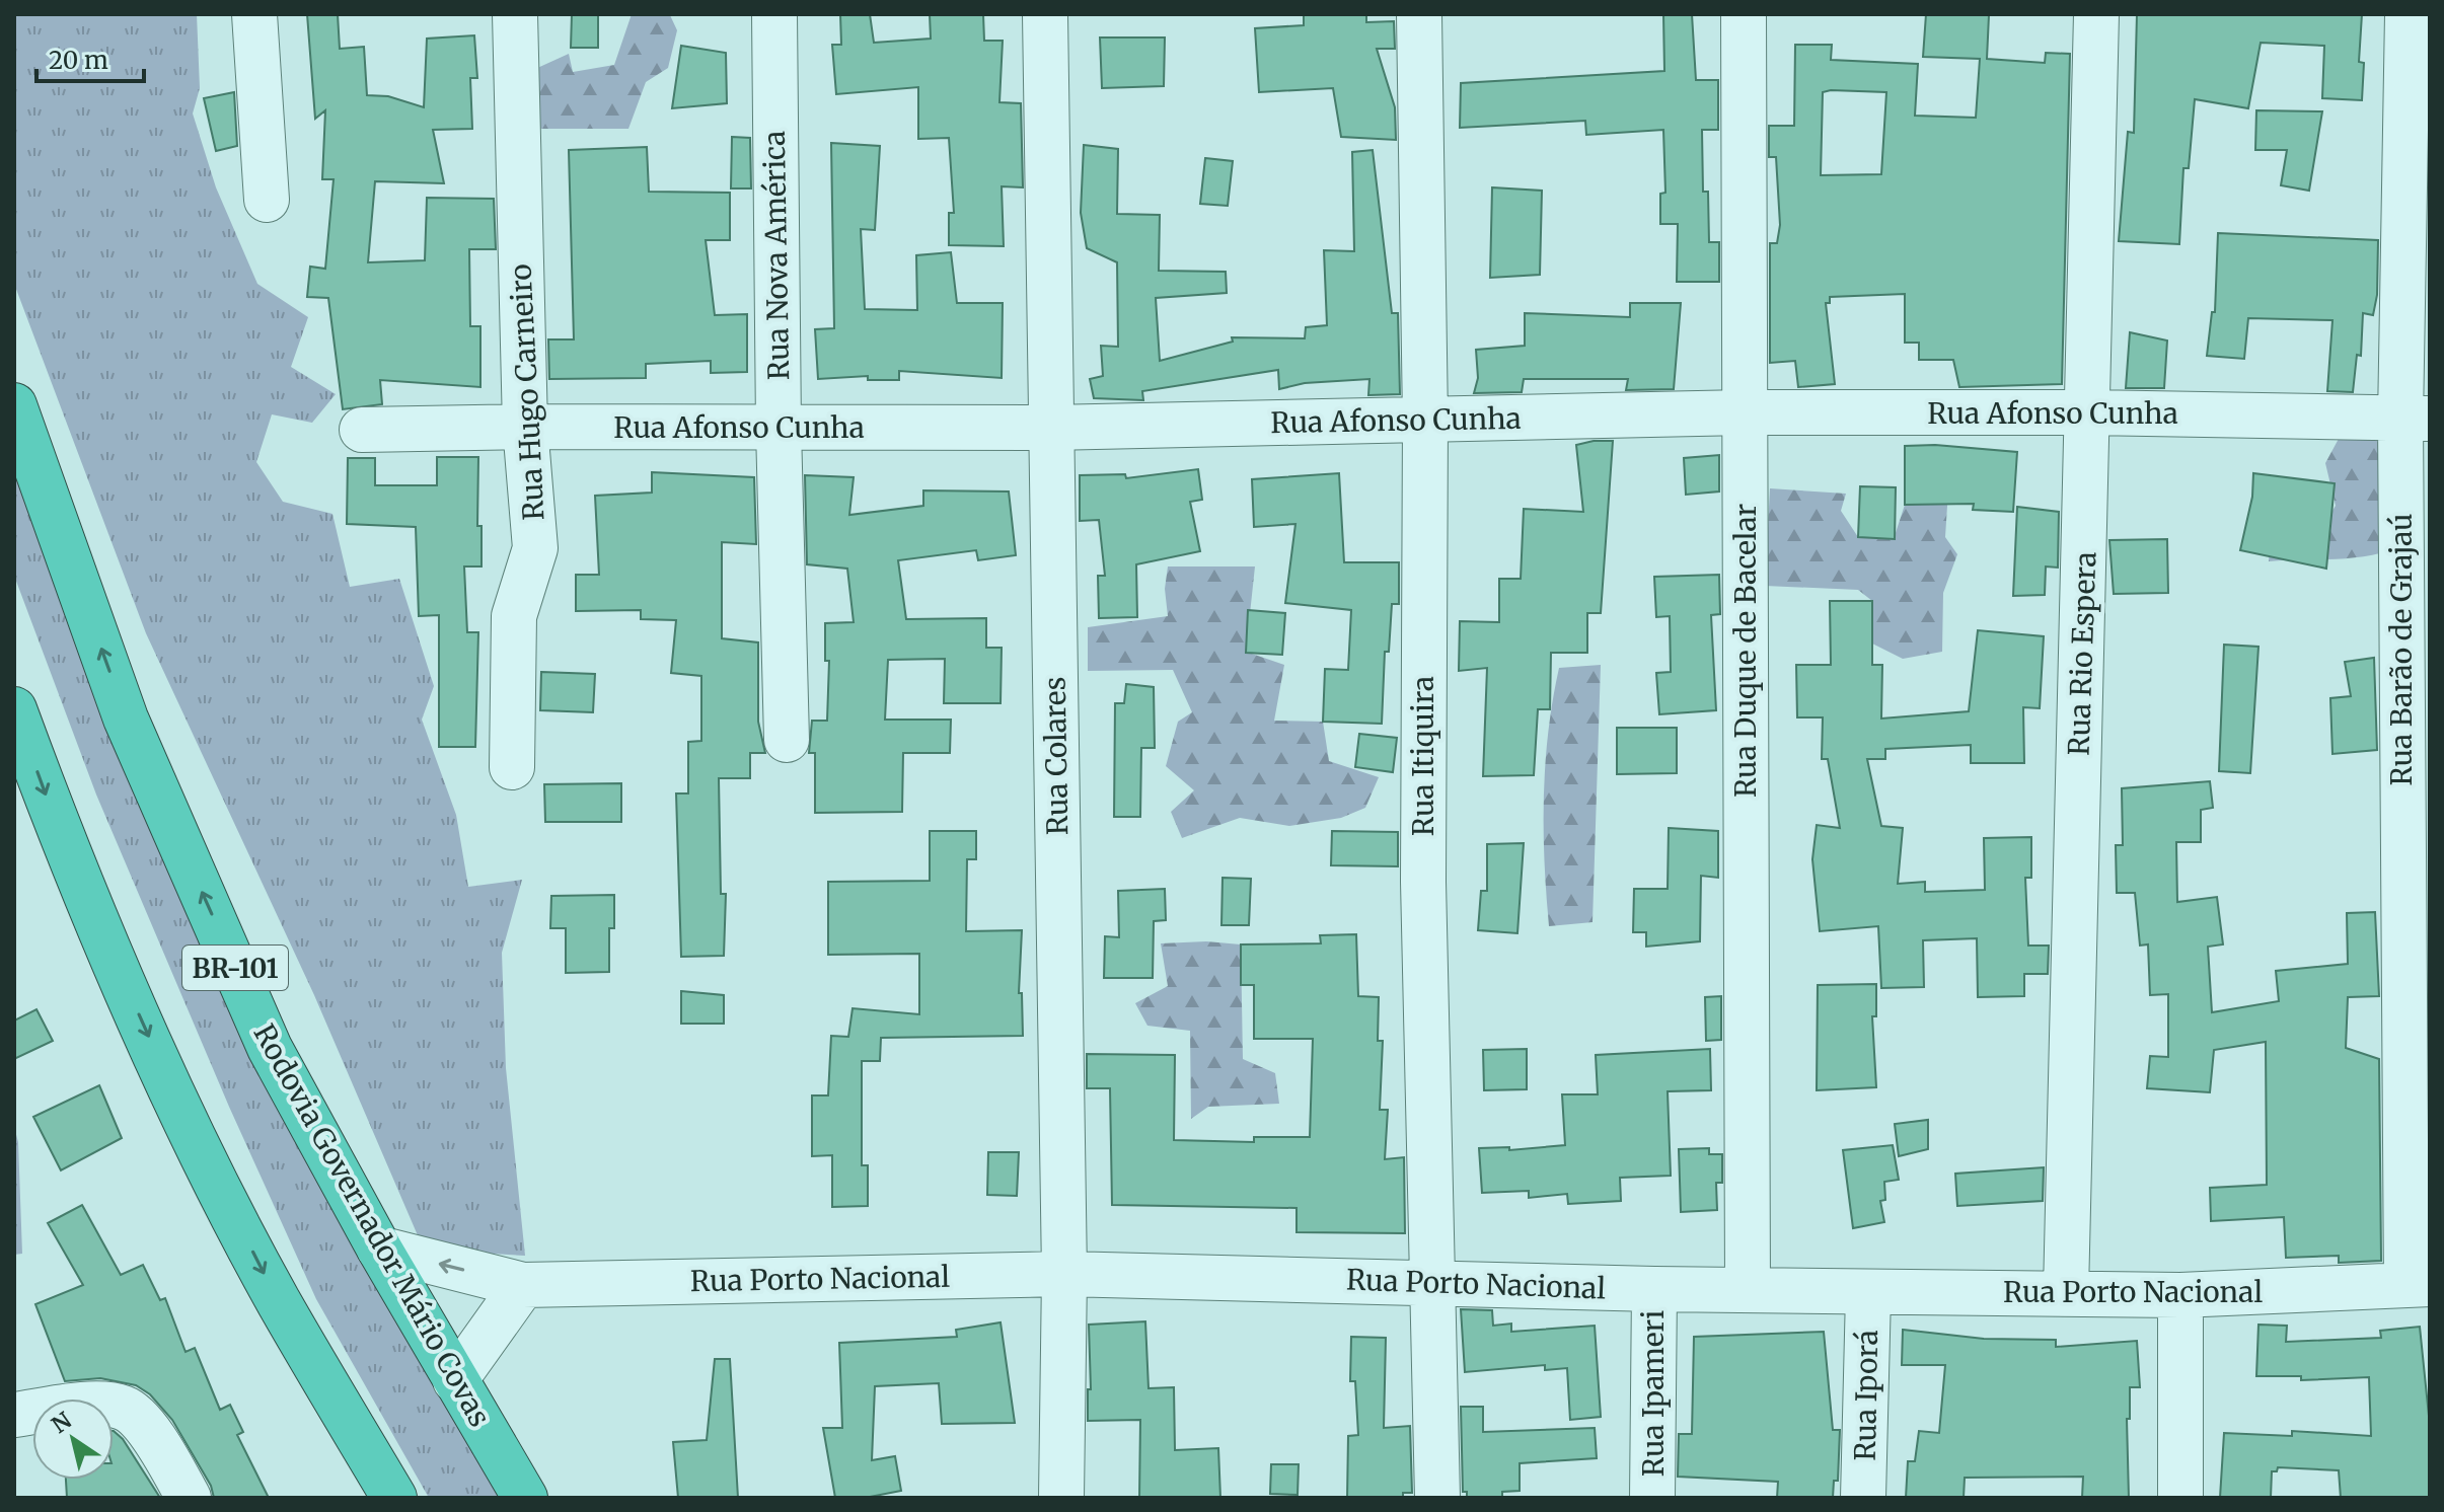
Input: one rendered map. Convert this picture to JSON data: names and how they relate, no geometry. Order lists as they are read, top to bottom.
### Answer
{
  "streets": {
    "highway": ["BR-101", "Rodovia Governador Mário Covas"],
    "street": [
      "Rua Nova América",
      "Rua Hugo Carneiro",
      "Rua Afonso Cunha",
      "Rua Barão de Grajaú",
      "Rua Duque de Bacelar",
      "Rua Rio Espera",
      "Rua Colares",
      "Rua Itiquira",
      "Rua Porto Nacional",
      "Rua Ipameri",
      "Rua Iporá"
    ]
  },
  "crossings": [
    ["Rua Nova América", "Rua Afonso Cunha"],
    ["Rua Hugo Carneiro", "Rua Afonso Cunha"],
    ["Rua Afonso Cunha", "Rua Barão de Grajaú"],
    ["Rua Afonso Cunha", "Rua Duque de Bacelar"],
    ["Rua Afonso Cunha", "Rua Rio Espera"],
    ["Rua Afonso Cunha", "Rua Colares"],
    ["Rua Afonso Cunha", "Rua Itiquira"],
    ["Rua Barão de Grajaú", "Rua Porto Nacional"],
    ["Rua Duque de Bacelar", "Rua Porto Nacional"],
    ["Rua Rio Espera", "Rua Porto Nacional"],
    ["Rua Colares", "Rua Porto Nacional"],
    ["Rua Itiquira", "Rua Porto Nacional"],
    ["Rodovia Governador Mário Covas", "Rua Porto Nacional"],
    ["Rua Porto Nacional", "Rua Ipameri"],
    ["Rua Porto Nacional", "Rua Iporá"]
  ],
  "scale_bar": "20 m",
  "north": "top left"
}
